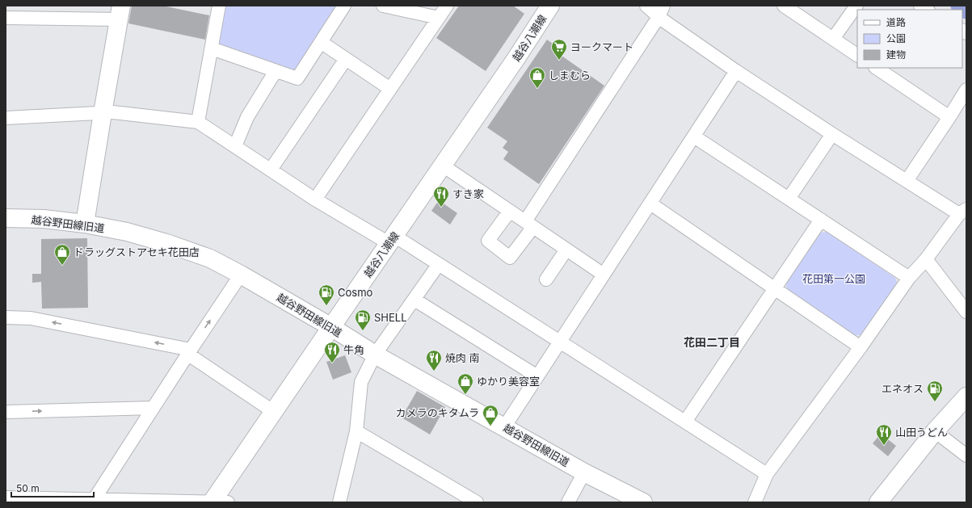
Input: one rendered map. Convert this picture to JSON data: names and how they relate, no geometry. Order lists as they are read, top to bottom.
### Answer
{
  "streets": {
    "street": ["越谷八潮線", "越谷野田線旧道"]
  },
  "crossings": [
    ["越谷八潮線", "越谷野田線旧道"]
  ],
  "districts": ["花田二丁目"],
  "parks": ["花田第一公園"],
  "places": {
    "supermarket": ["ヨークマート"],
    "shop": [
      "しまむら",
      "ドラッグストアセキ花田店",
      "ゆかり美容室",
      "カメラのキタムラ"
    ],
    "restaurant": [
      "すき家",
      "牛角",
      "焼肉 南",
      "山田うどん"
    ],
    "fuel station": ["Cosmo", "SHELL", "エネオス"]
  },
  "legend": ["道路", "公園", "建物"],
  "scale_bar": "50 m"
}
